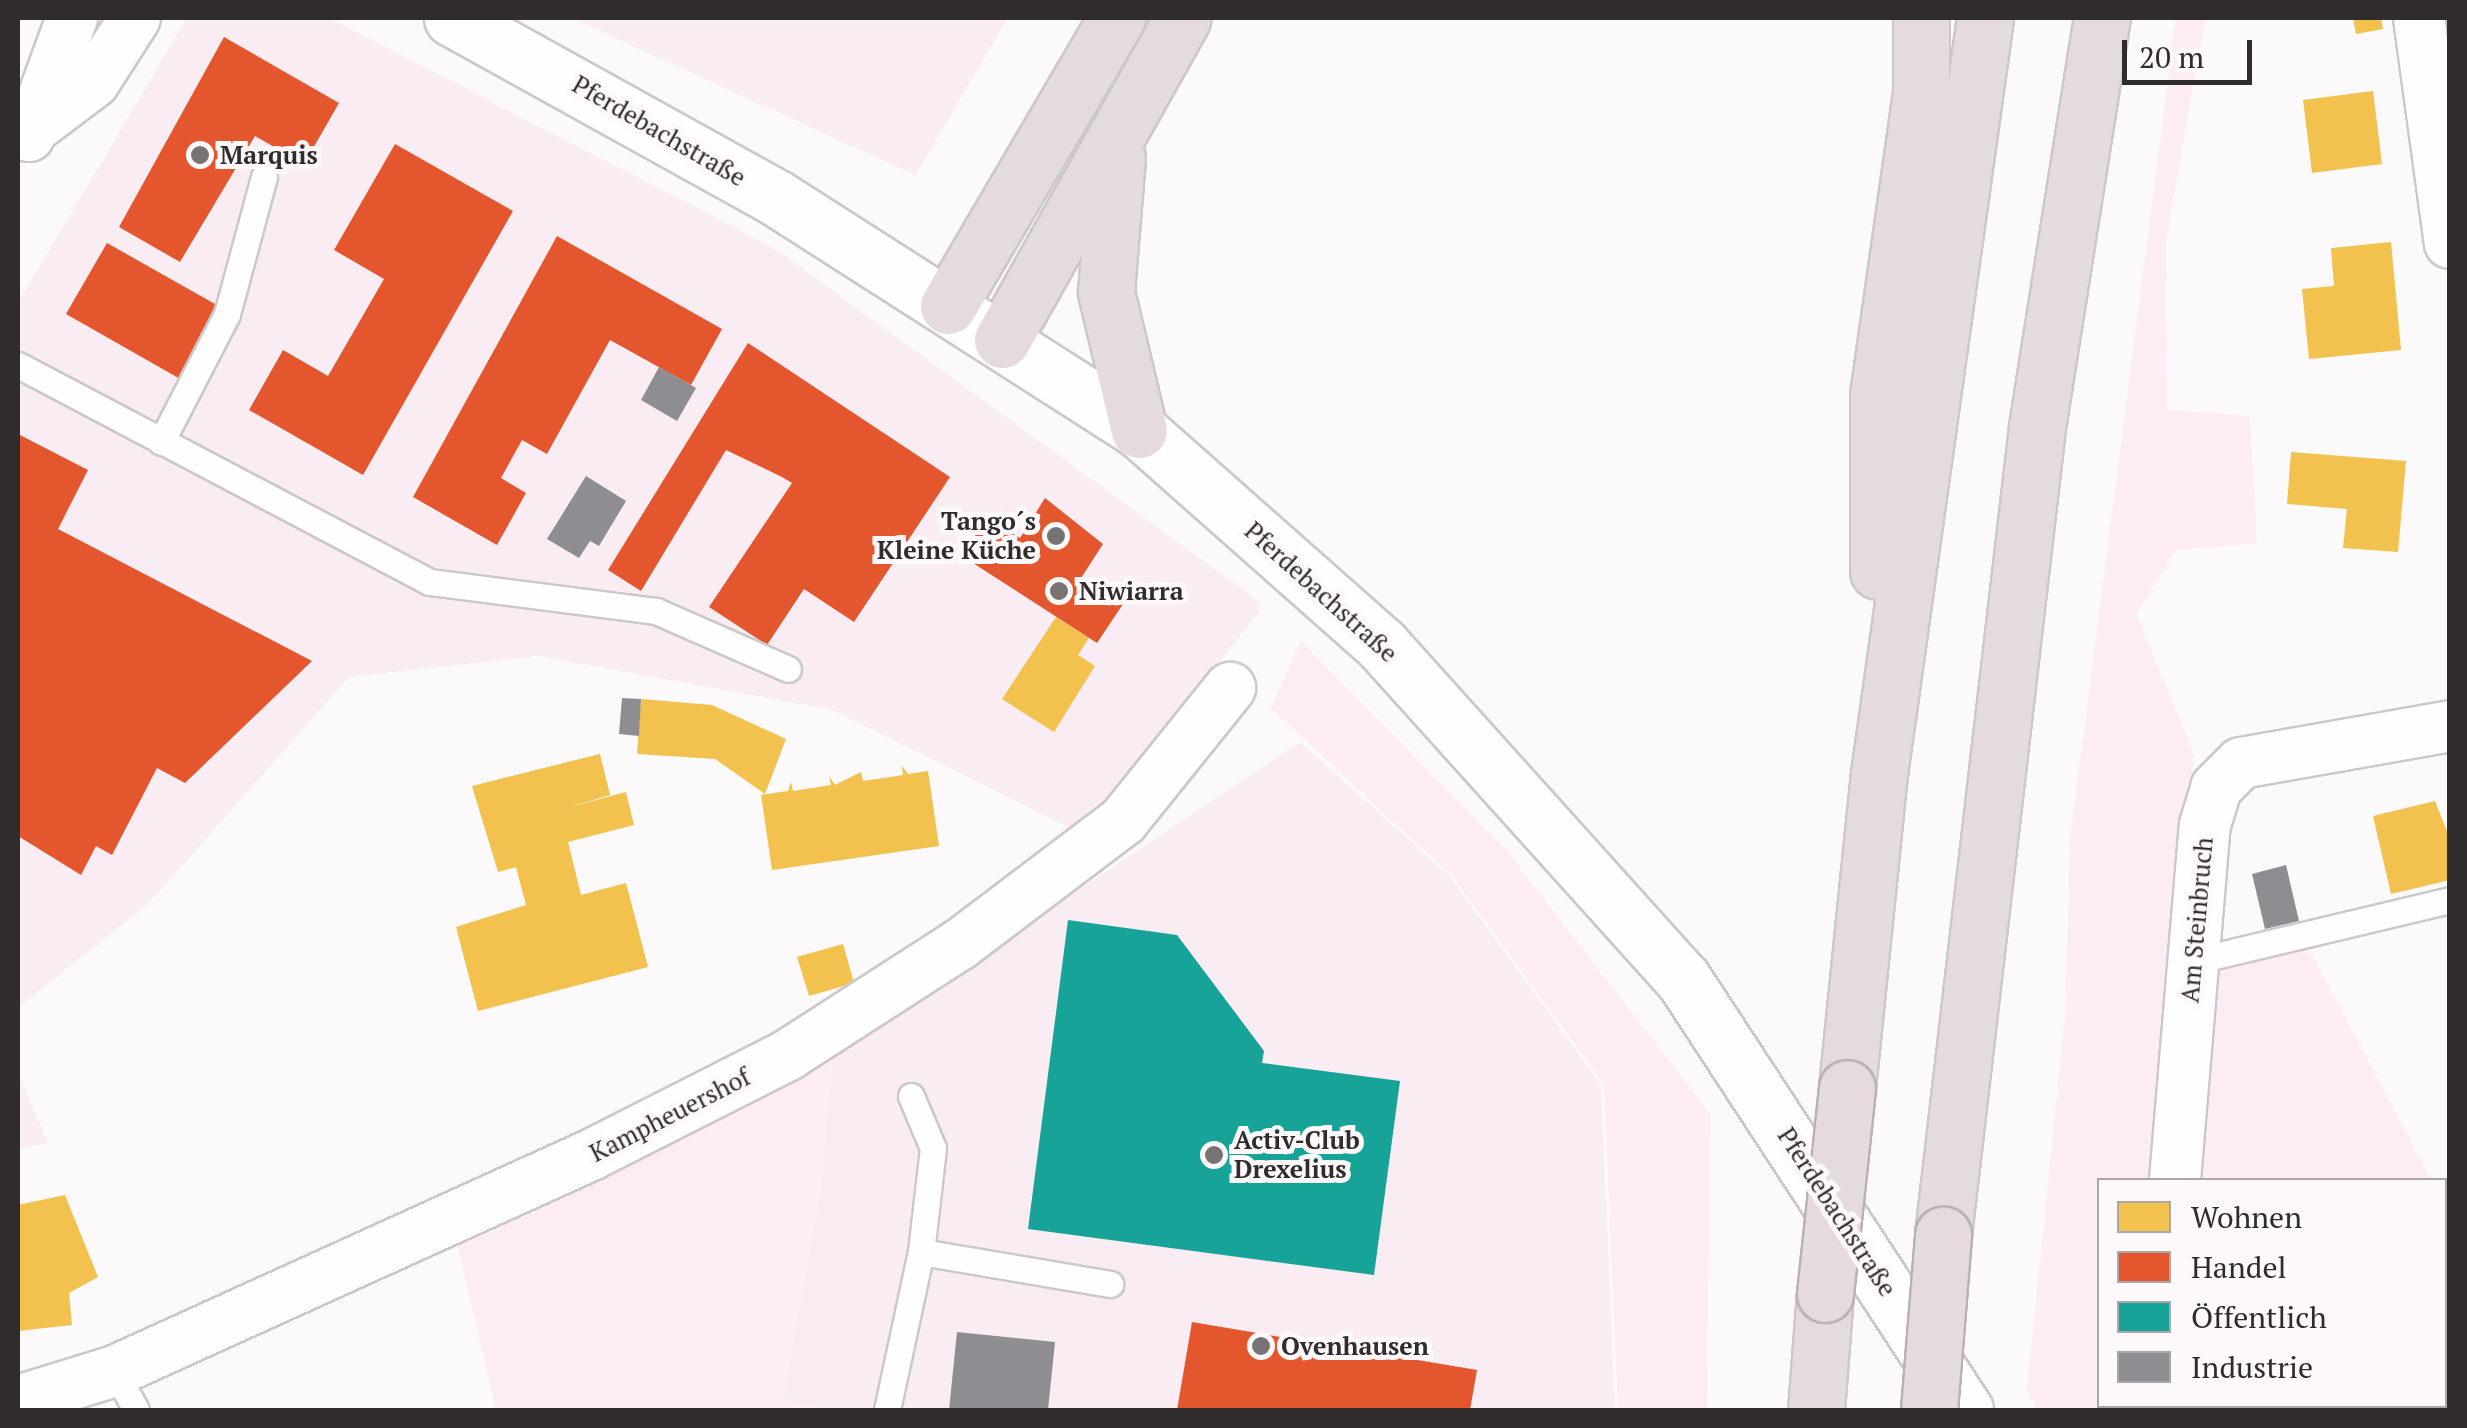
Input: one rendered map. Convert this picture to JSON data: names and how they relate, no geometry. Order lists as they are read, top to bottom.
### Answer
{
  "streets": {
    "main road": ["Pferdebachstraße"],
    "street": ["Am Steinbruch", "Kampheuershof"]
  },
  "places": [
    "Marquis",
    "Tango´s Kleine Küche",
    "Niwiarra",
    "Activ-Club Drexelius",
    "Ovenhausen"
  ],
  "legend": [
    "Wohnen",
    "Handel",
    "Öffentlich",
    "Industrie"
  ],
  "scale_bar": "20 m"
}
